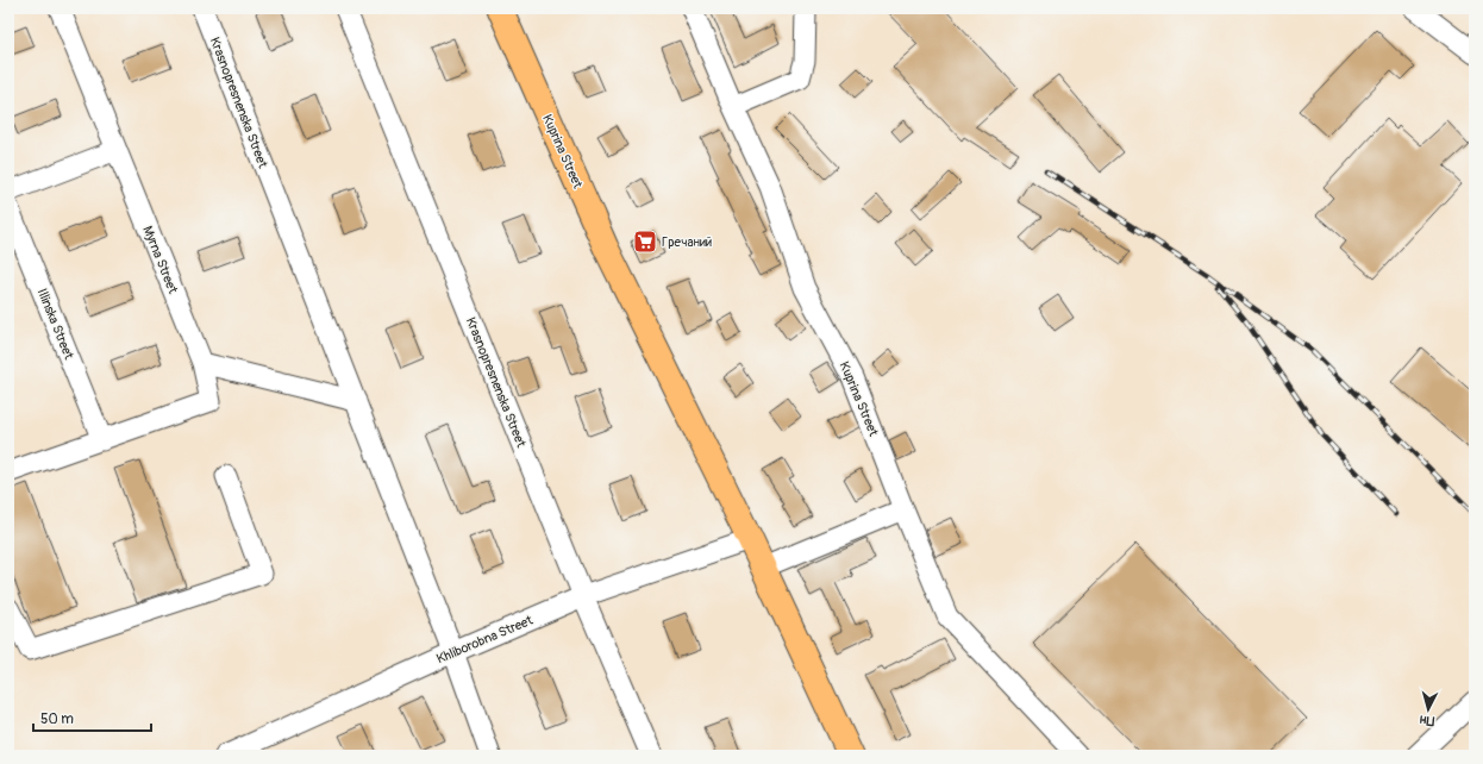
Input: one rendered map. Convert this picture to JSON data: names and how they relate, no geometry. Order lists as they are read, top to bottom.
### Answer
{
  "streets": {
    "main road": ["Kuprina Street"],
    "street": [
      "Krasnopresnenska Street",
      "Myrna Street",
      "Illinska Street",
      "Khliborobna Street"
    ]
  },
  "crossings": [
    ["Krasnopresnenska Street", "Khliborobna Street"],
    ["Kuprina Street", "Khliborobna Street"],
    ["Myrna Street", "Illinska Street"]
  ],
  "places": {
    "supermarket": ["Гречаний"]
  },
  "scale_bar": "50 m",
  "north": "bottom"
}
